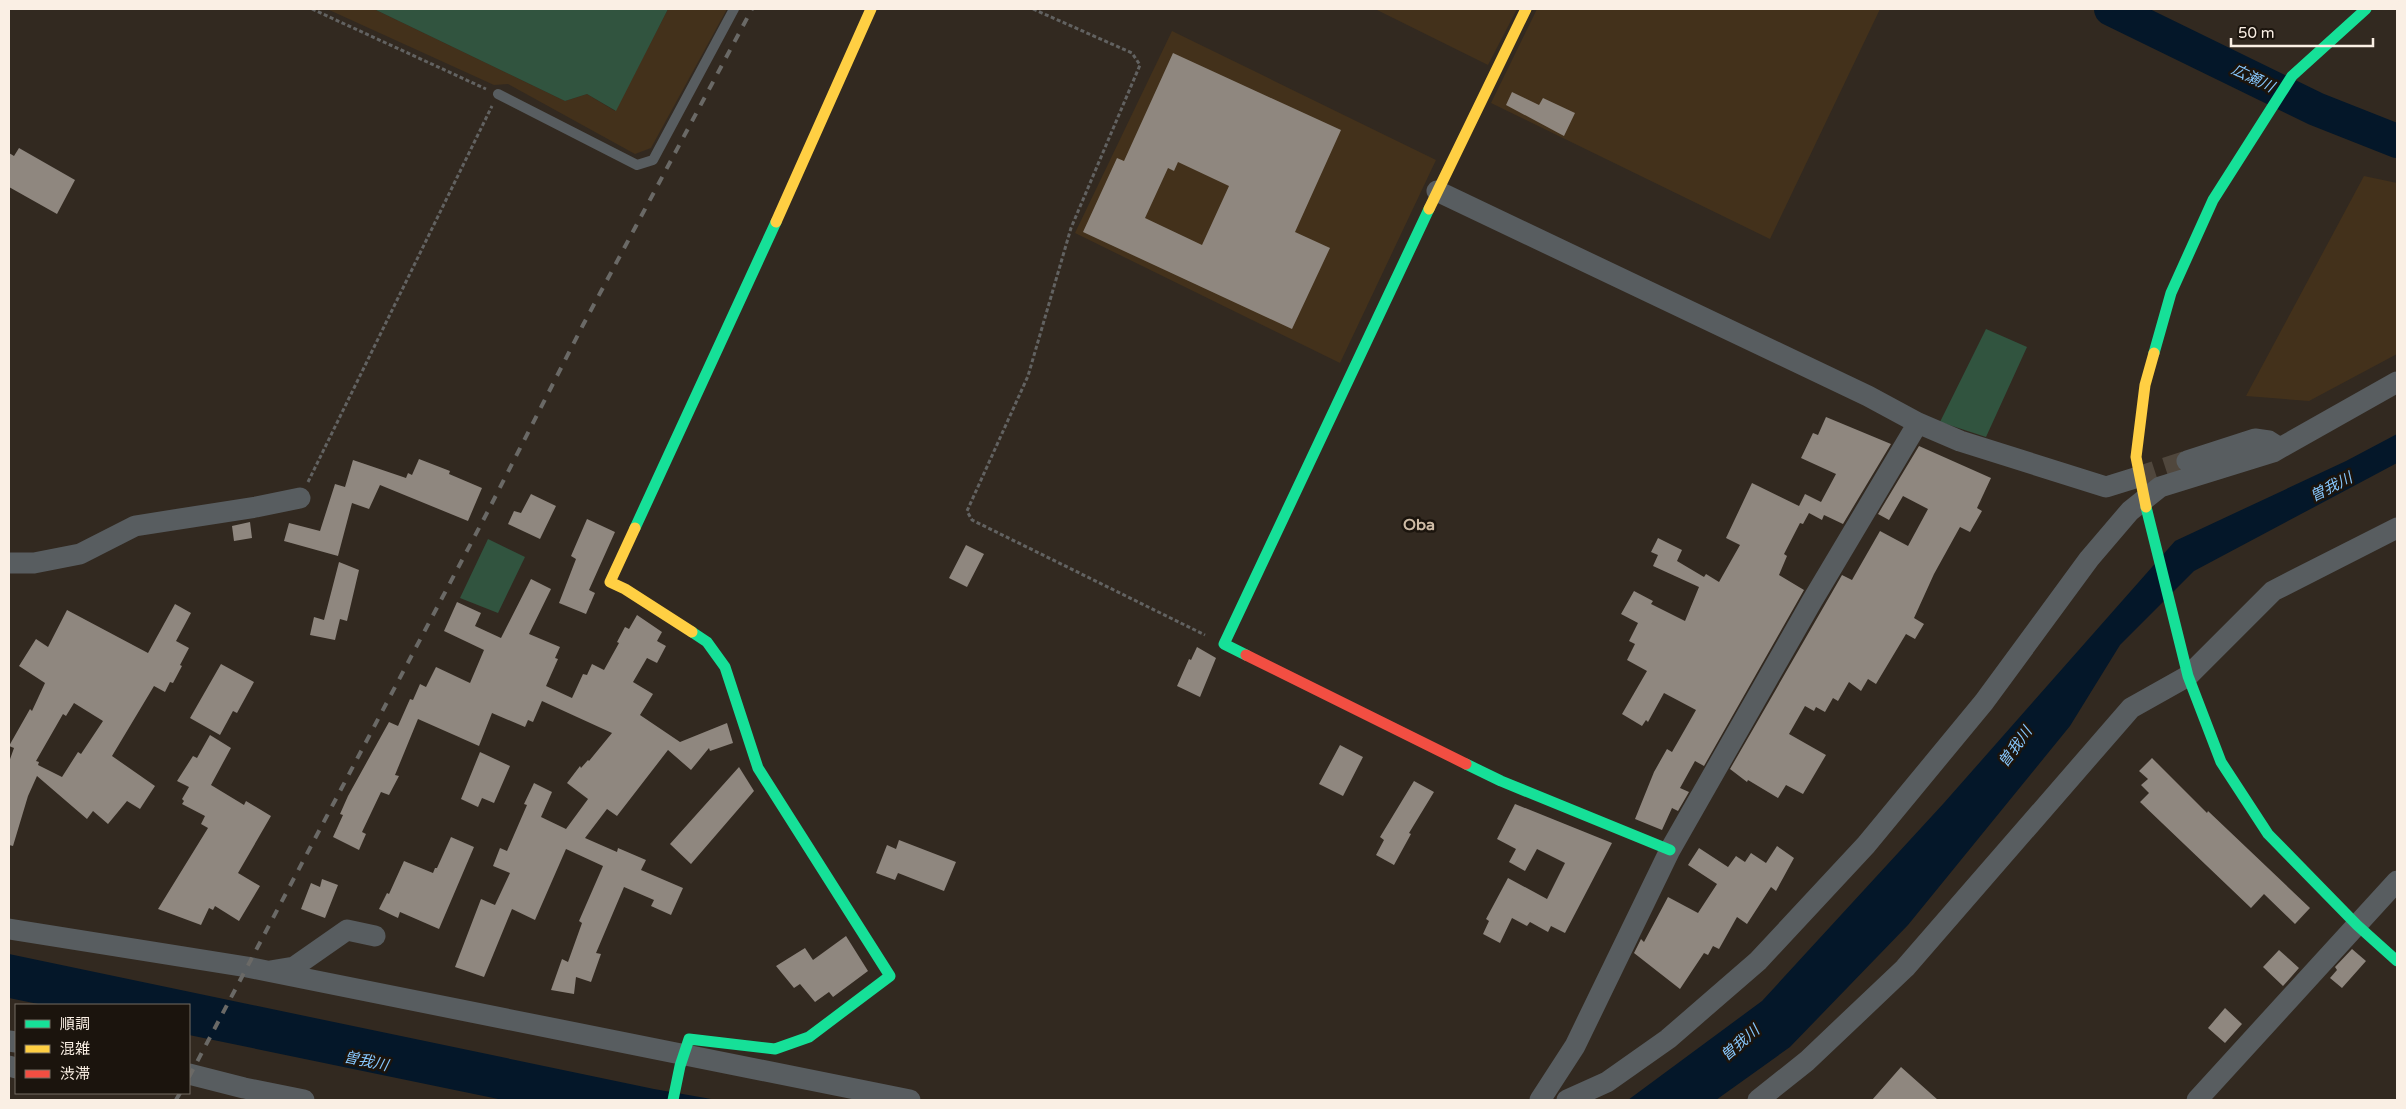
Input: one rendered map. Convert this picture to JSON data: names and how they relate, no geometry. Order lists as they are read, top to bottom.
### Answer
{
  "districts": ["Oba"],
  "water": ["広瀬川", "曽我川"],
  "legend": ["順調", "混雑", "渋滞"],
  "scale_bar": "50 m"
}
